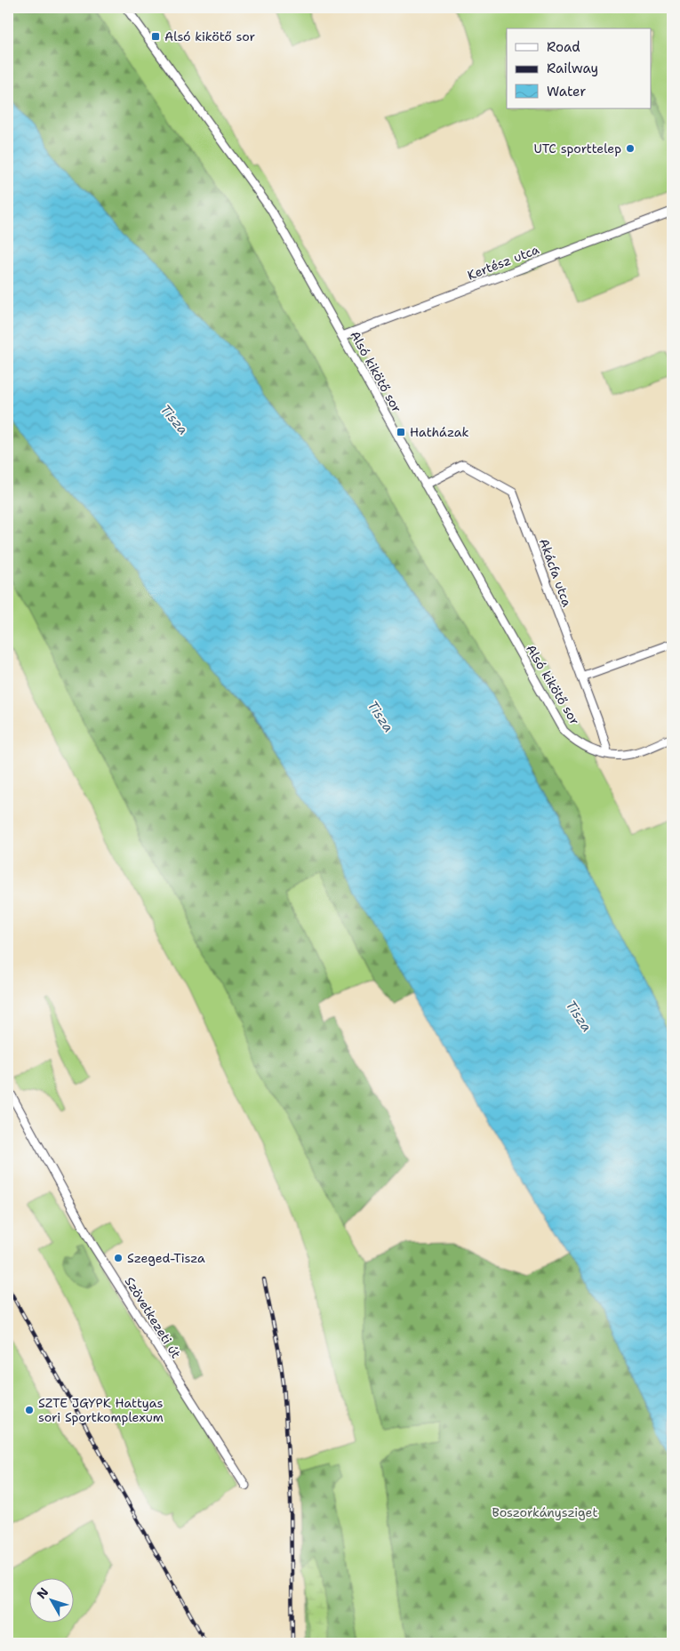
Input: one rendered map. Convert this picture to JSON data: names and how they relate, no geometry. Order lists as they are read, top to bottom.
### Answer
{
  "streets": {
    "street": [
      "Kertész utca",
      "Alsó kikötő sor",
      "Akácfa utca",
      "Szövetkezeti út"
    ]
  },
  "crossings": [
    ["Kertész utca", "Alsó kikötő sor"],
    ["Alsó kikötő sor", "Akácfa utca"]
  ],
  "water": ["Tisza"],
  "parks": ["Boszorkánysziget"],
  "places": {
    "transit": ["Alsó kikötő sor", "Hatházak"],
    "other": ["UTC sporttelep", "Szeged-Tisza", "SZTE JGYPK Hattyas sori Sportkomplexum"]
  },
  "legend": ["Road", "Railway", "Water"],
  "north": "top left"
}
